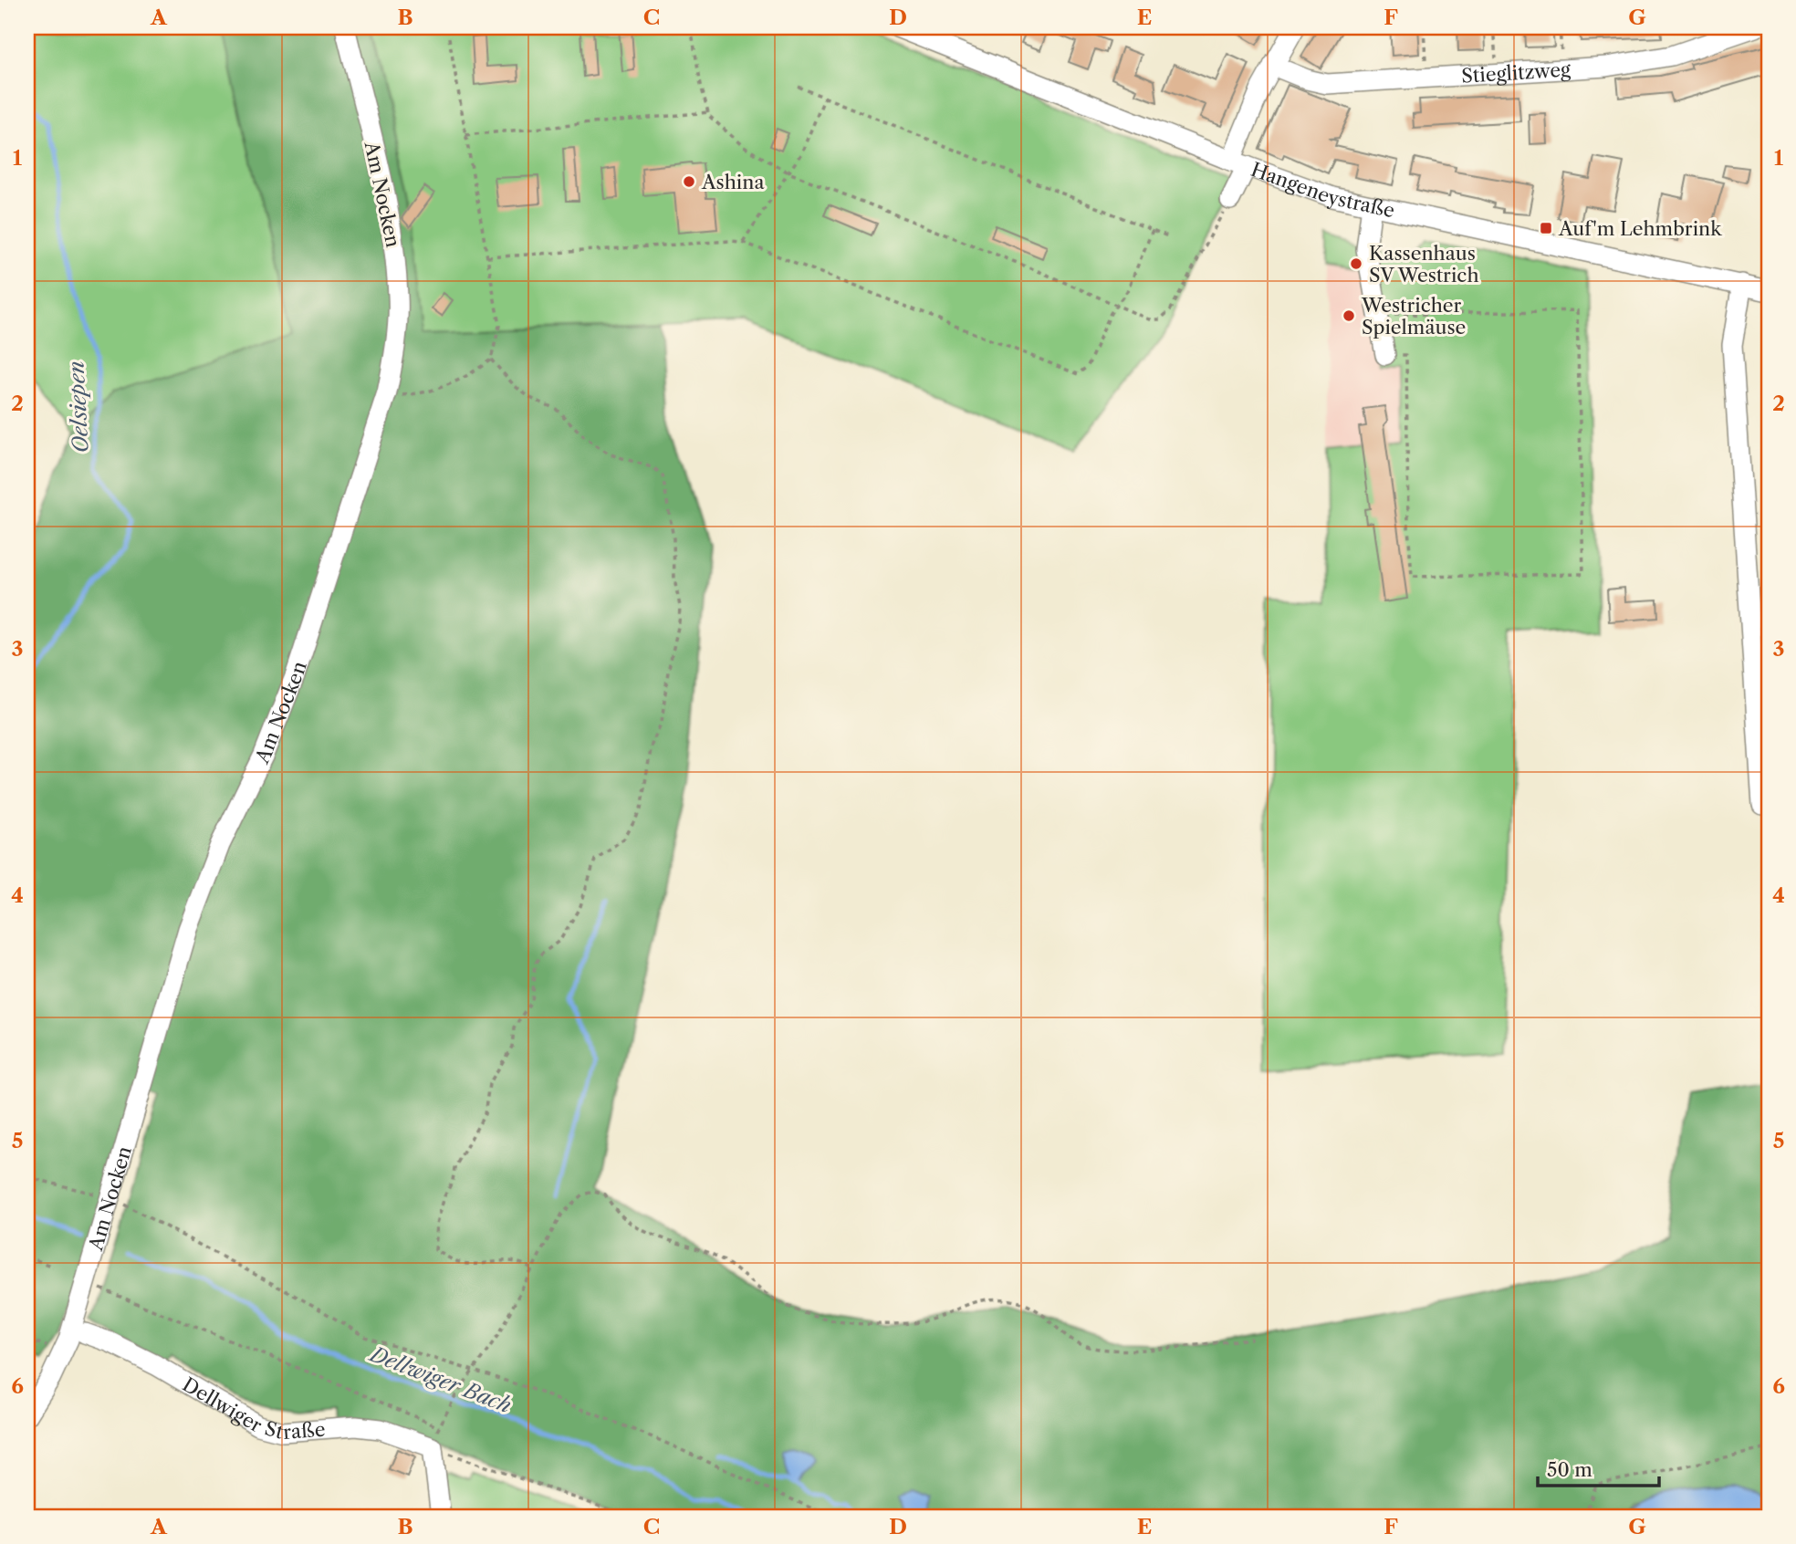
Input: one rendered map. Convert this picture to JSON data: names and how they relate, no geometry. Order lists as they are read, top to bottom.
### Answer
{
  "streets": {
    "street": [
      "Stieglitzweg",
      "Hangeneystraße",
      "Am Nocken",
      "Dellwiger Straße"
    ]
  },
  "water": ["Oelsiepen", "Dellwiger Bach"],
  "places": {
    "other": ["Ashina", "Kassenhaus SV Westrich", "Westricher Spielmäuse"],
    "transit": ["Auf'm Lehmbrink"]
  },
  "scale_bar": "50 m",
  "grid": {
    "columns": [
      "A",
      "B",
      "C",
      "D",
      "E",
      "F",
      "G"
    ],
    "rows": [
      "1",
      "2",
      "3",
      "4",
      "5",
      "6"
    ]
  }
}
